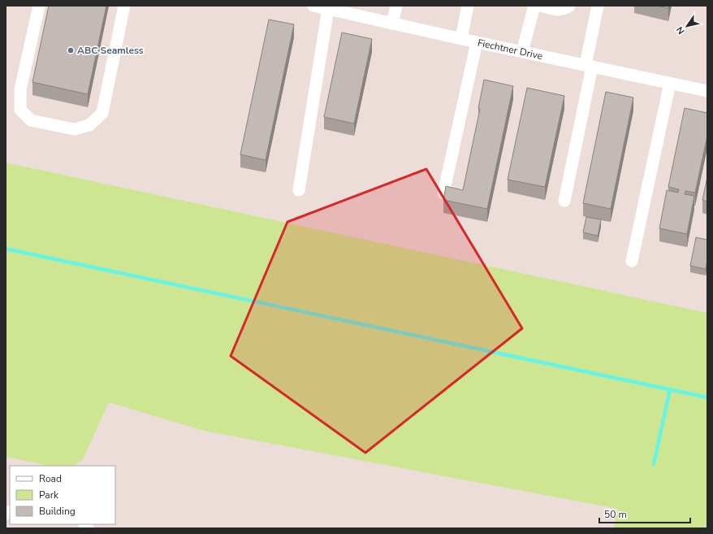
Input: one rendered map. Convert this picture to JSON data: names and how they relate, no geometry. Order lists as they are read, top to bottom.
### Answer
{
  "streets": {
    "street": ["Fiechtner Drive"]
  },
  "places": ["ABC Seamless"],
  "legend": ["Road", "Park", "Building"],
  "scale_bar": "50 m",
  "north": "bottom left"
}
